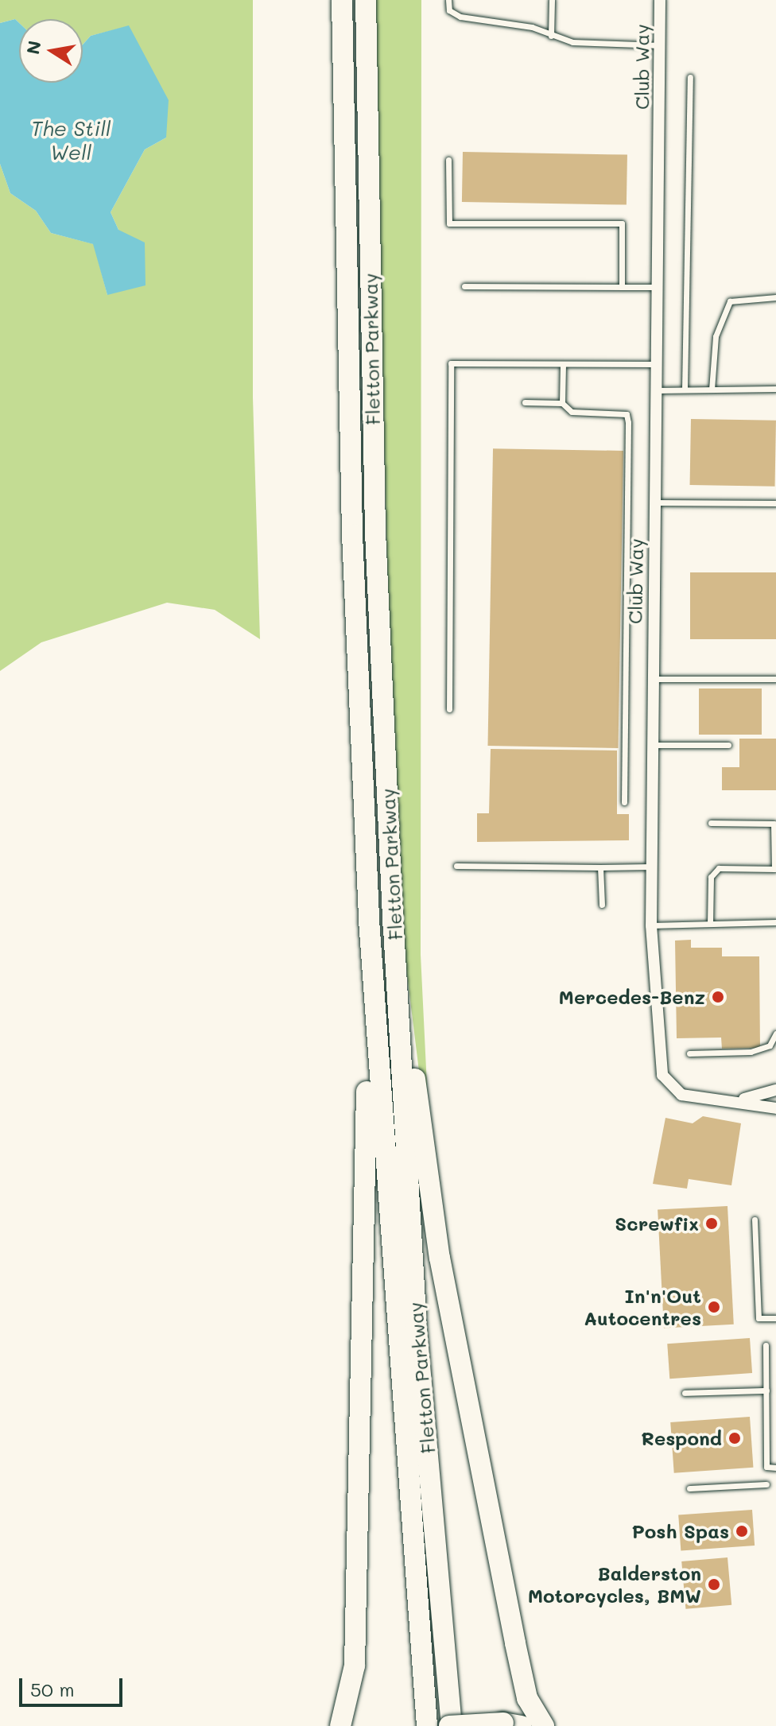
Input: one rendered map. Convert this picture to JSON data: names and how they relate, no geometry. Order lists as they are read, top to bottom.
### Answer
{
  "streets": {
    "highway": ["Fletton Parkway"],
    "street": ["Club Way"]
  },
  "water": ["The Still Well"],
  "places": [
    "Mercedes-Benz",
    "Screwfix",
    "In'n'Out Autocentres",
    "Respond",
    "Posh Spas",
    "Balderston Motorcycles, BMW"
  ],
  "scale_bar": "50 m",
  "north": "left"
}
